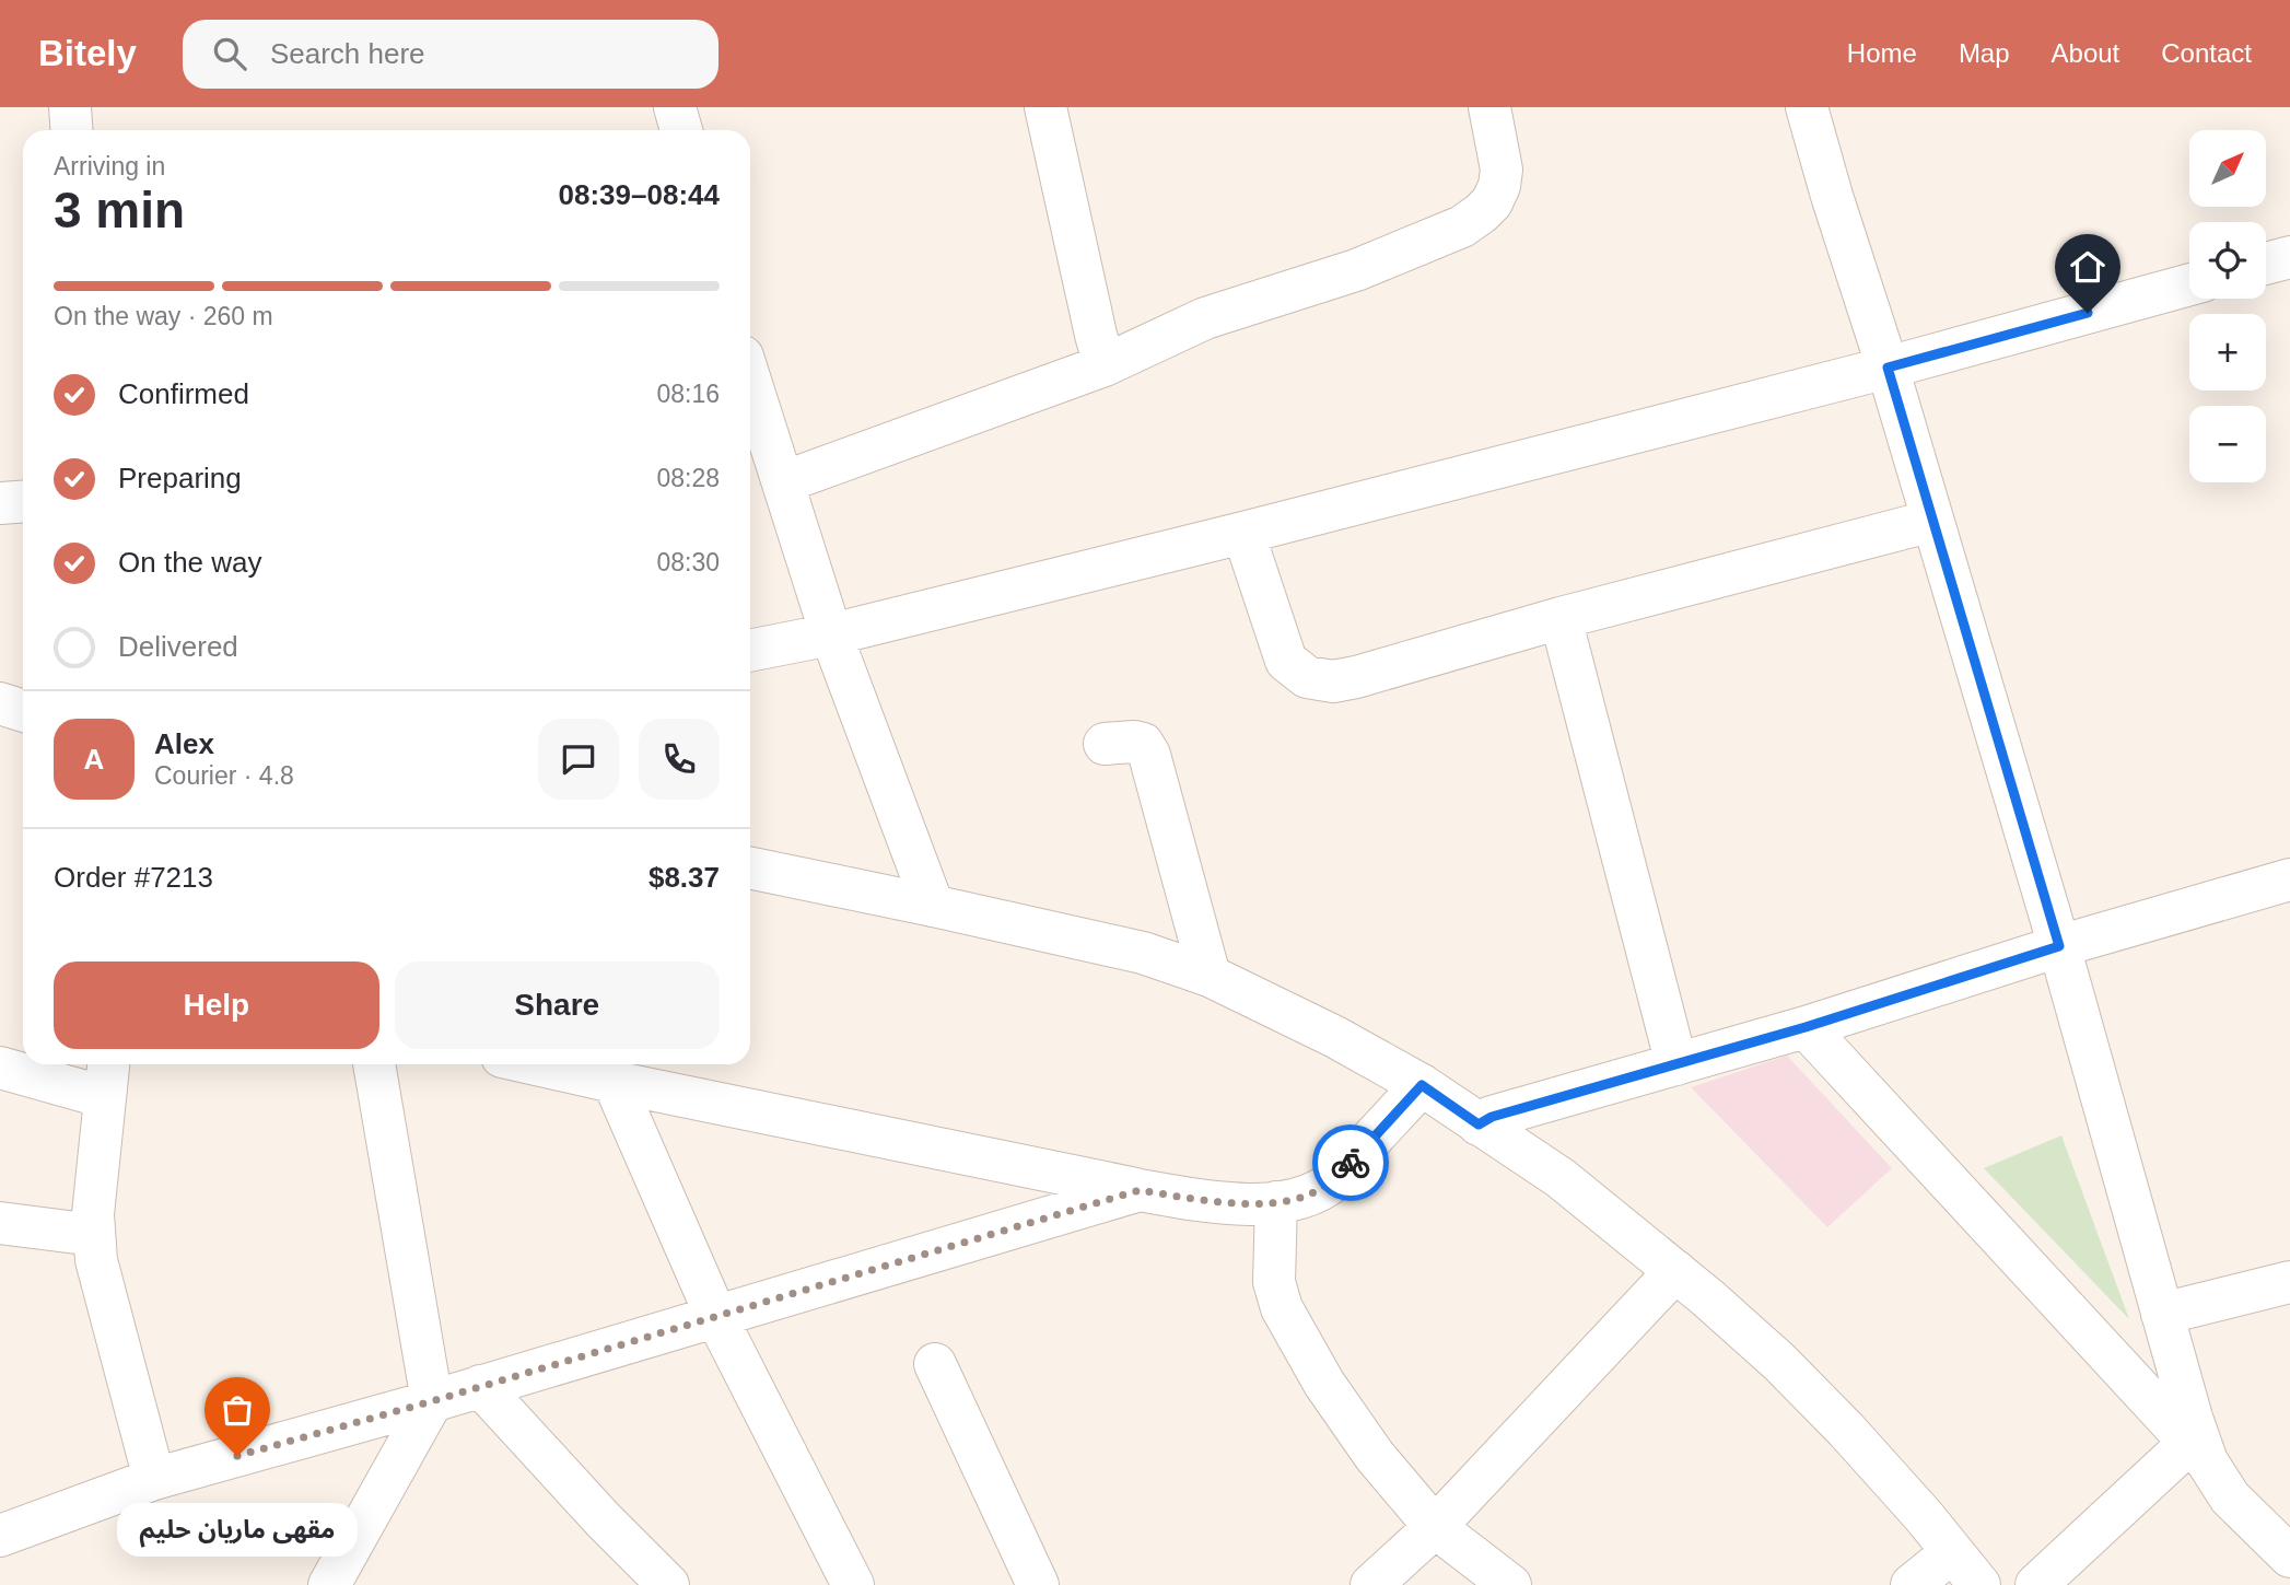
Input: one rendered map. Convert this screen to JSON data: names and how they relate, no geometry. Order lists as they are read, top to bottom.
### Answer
{
  "places": ["مقهى ماريان حليم"],
  "north": "top right",
  "page": {
    "header": "Bitely",
    "search": "Search here",
    "nav": [
      "Home",
      "Map",
      "About",
      "Contact"
    ],
    "map_buttons": ["+", "−"],
    "heading": ["3 min", "Arriving in", "08:39–08:44"],
    "panel": [
      "Alex",
      "Courier · 4.8",
      "Order #7213",
      "$8.37"
    ],
    "bar": "On the way · 260 m",
    "list": [
      ["Confirmed", "08:16"],
      ["Preparing", "08:28"],
      ["On the way", "08:30"],
      "Delivered"
    ],
    "round": "A",
    "buttons": ["Help", "Share"],
    "bubble": "مقهى ماريان حليم"
  }
}
